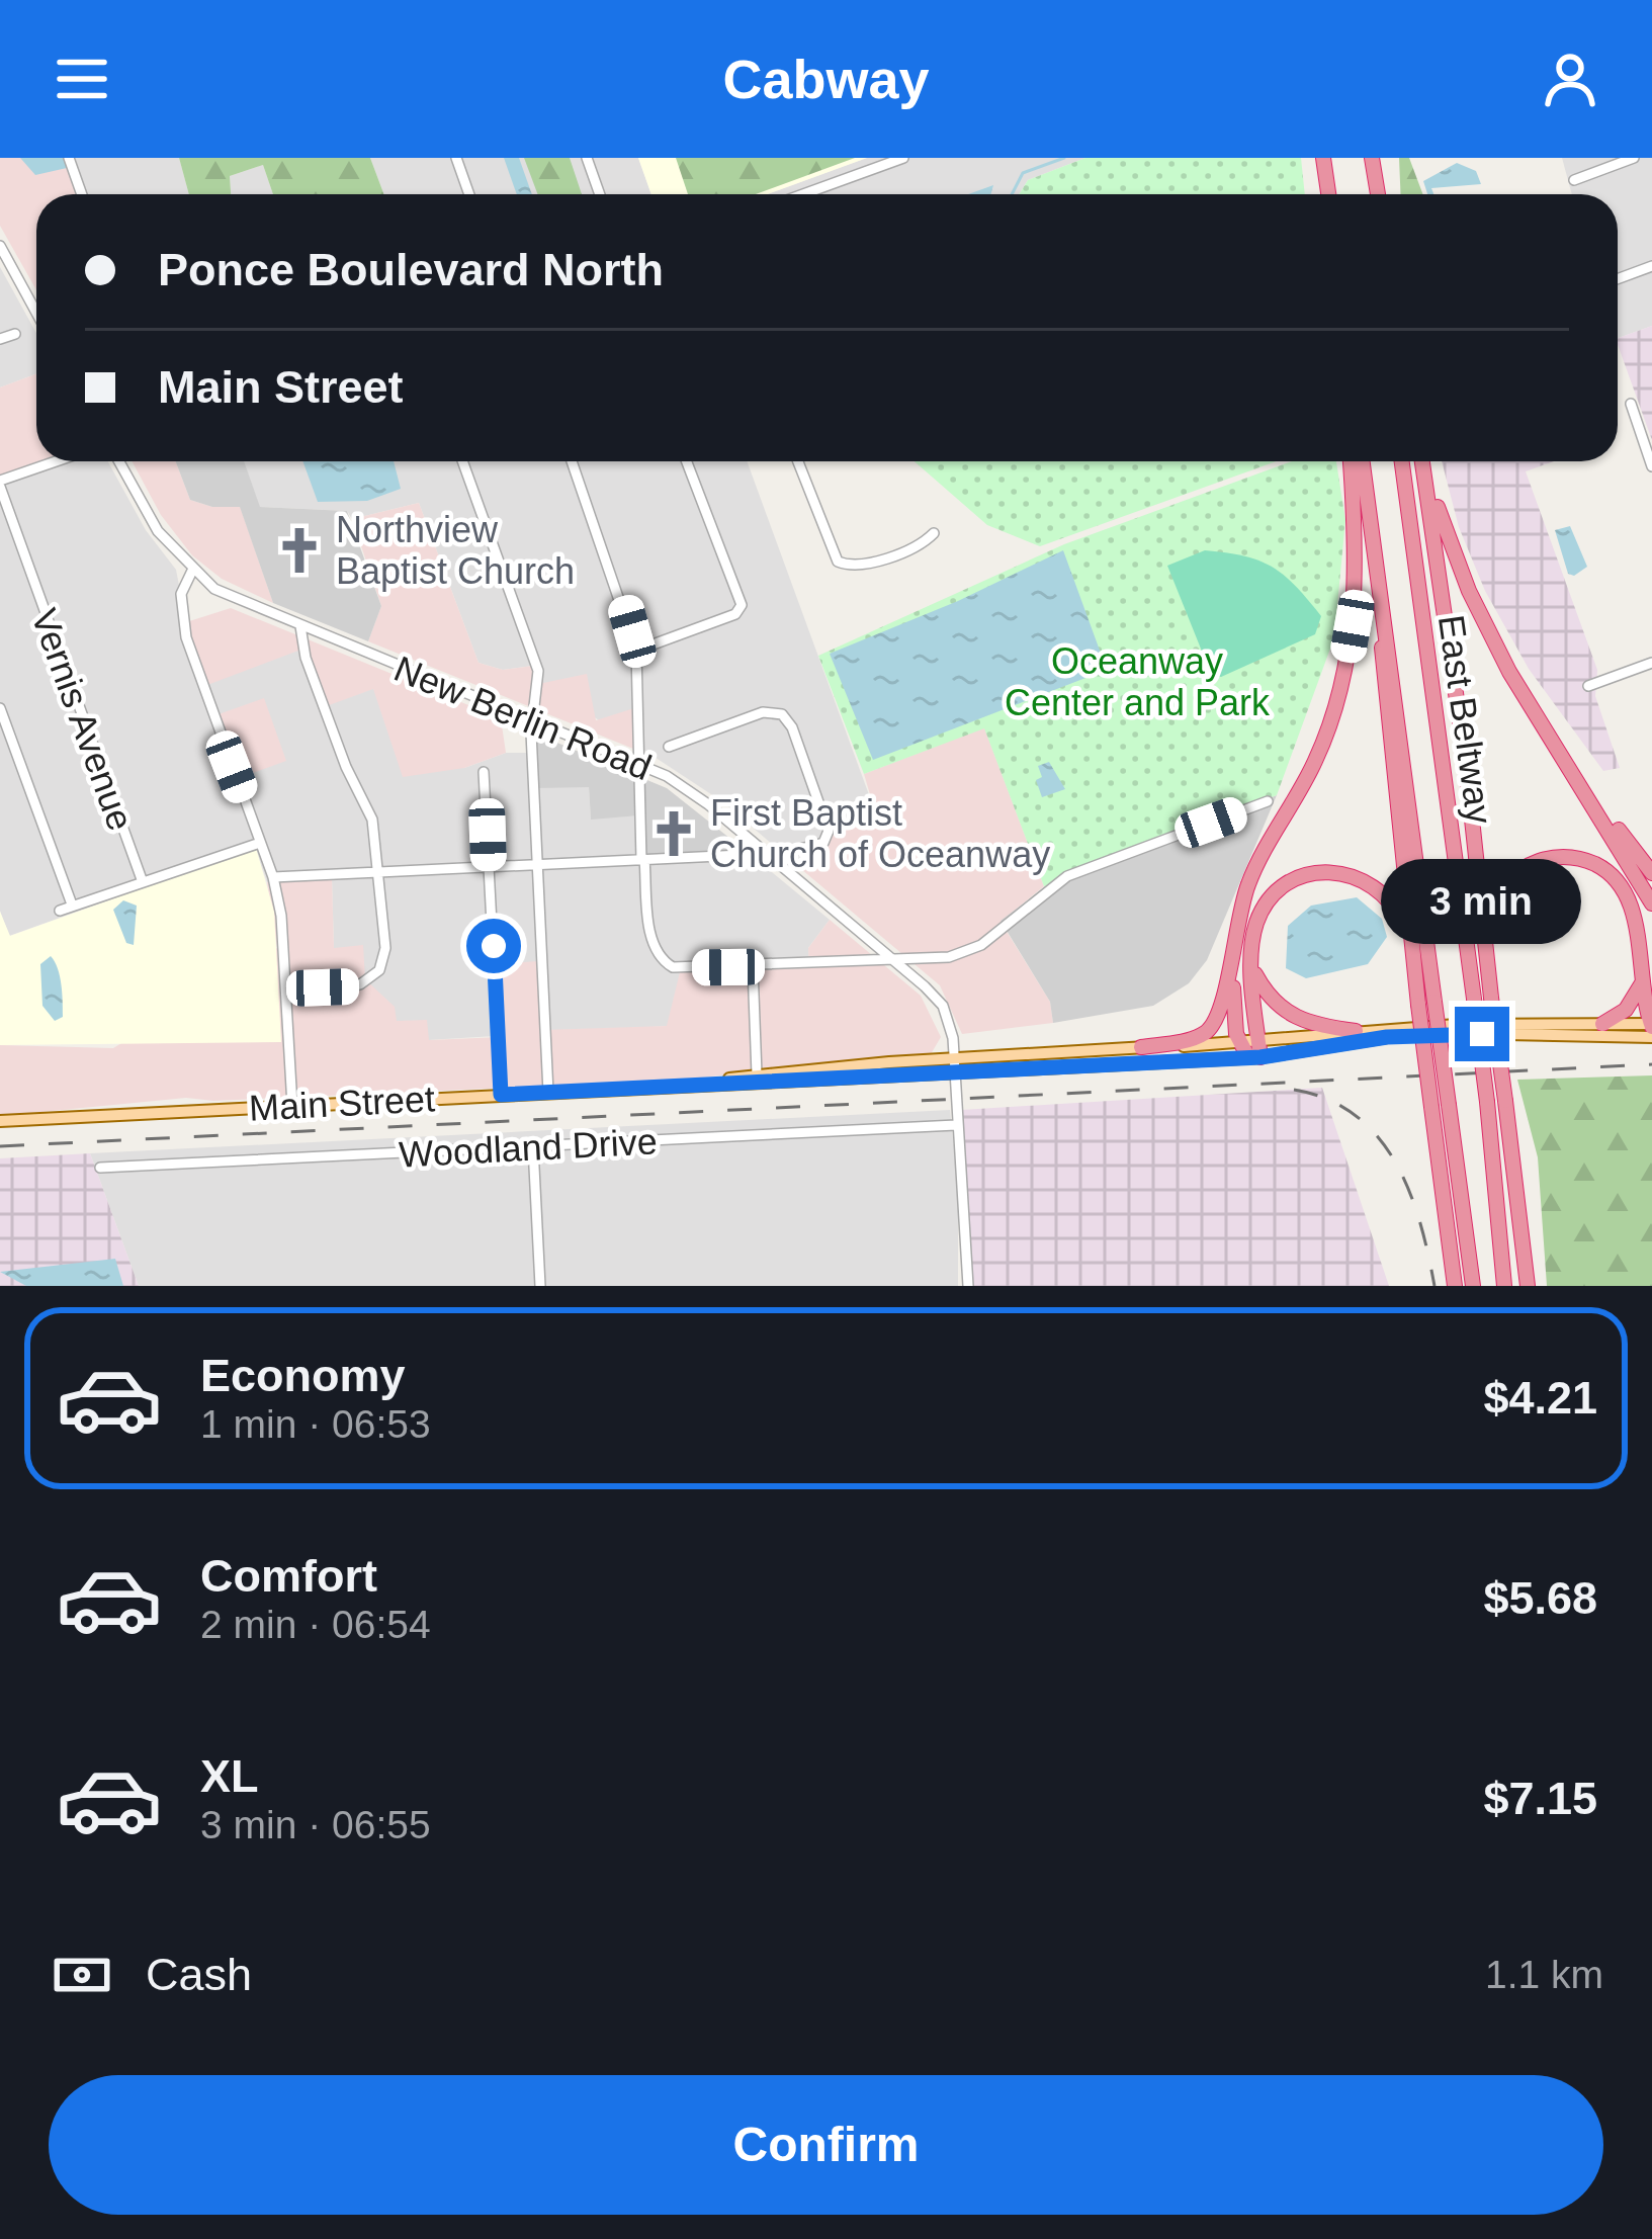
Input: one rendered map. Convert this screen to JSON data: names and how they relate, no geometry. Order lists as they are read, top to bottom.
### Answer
{
  "streets": {
    "highway": ["East Beltway"],
    "main road": ["Main Street"],
    "street": ["New Berlin Road", "Vernis Avenue", "Woodland Drive"]
  },
  "crossings": [
    ["New Berlin Road", "Main Street"],
    ["New Berlin Road", "Woodland Drive"]
  ],
  "parks": ["Oceanway Center and Park"],
  "places": {
    "church": ["Northview Baptist Church", "First Baptist Church of Oceanway"]
  },
  "page": {
    "header": "Cabway",
    "banner": ["Ponce Boulevard North", "Main Street"],
    "bubble": "3 min",
    "list": [
      {
        "name": "Economy",
        "note": "1 min · 06:53",
        "value": "$4.21"
      },
      {
        "name": "Comfort",
        "note": "2 min · 06:54",
        "value": "$5.68"
      },
      {
        "name": "XL",
        "note": "3 min · 06:55",
        "value": "$7.15"
      }
    ],
    "pay": ["Cash", "1.1 km"],
    "buttons": "Confirm"
  }
}
